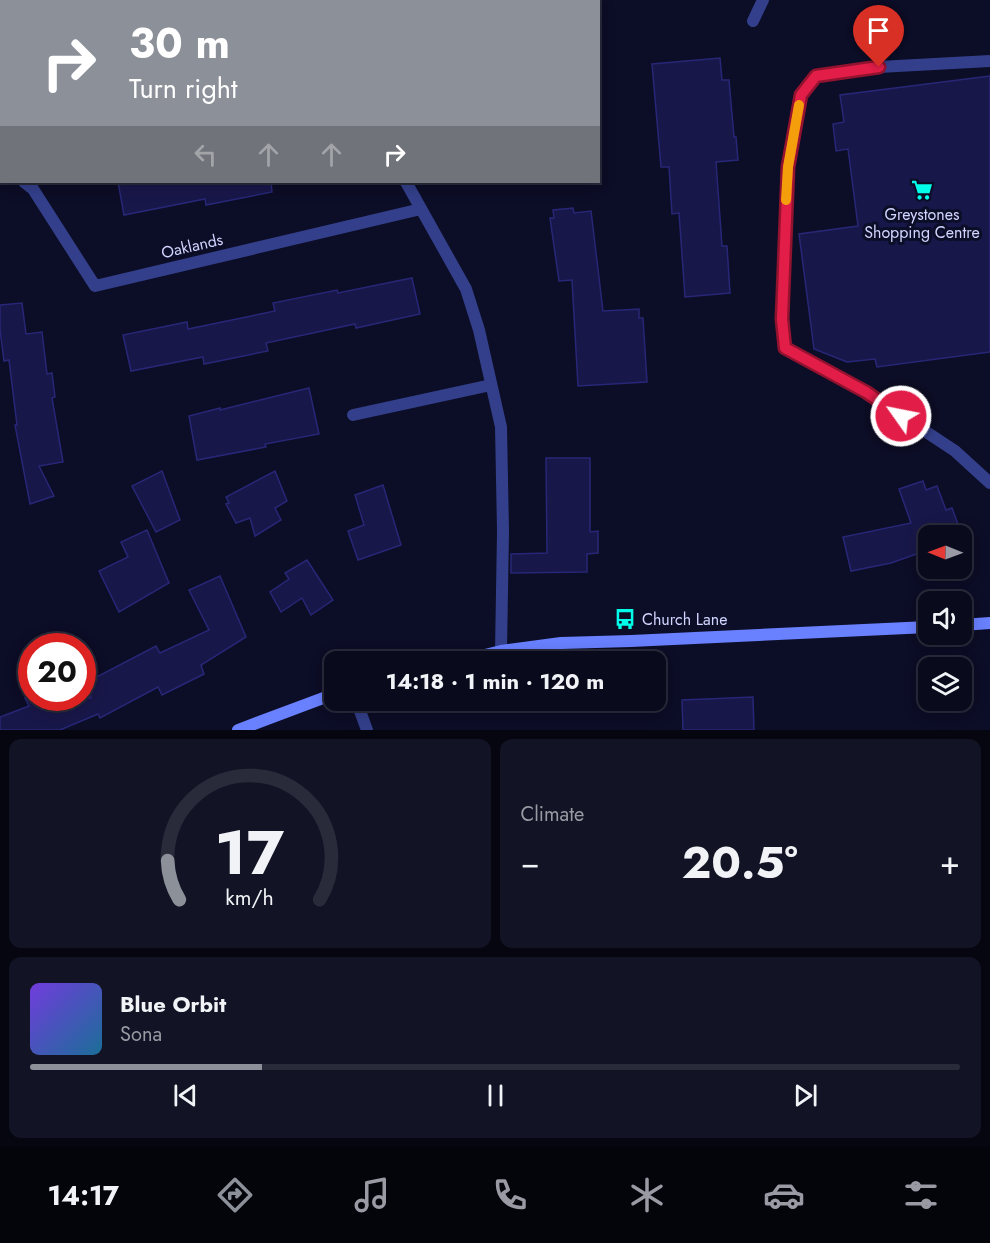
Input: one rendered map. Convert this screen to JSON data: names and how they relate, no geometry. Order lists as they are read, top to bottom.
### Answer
{
  "streets": {
    "street": ["Oaklands"]
  },
  "places": {
    "supermarket": ["Greystones Shopping Centre"],
    "bus stop": ["Church Lane"]
  },
  "north": "left",
  "page": {
    "turn": ["30 m", "Turn right"],
    "limit": "20",
    "trip": "14:18 · 1 min · 120 m",
    "tile": "Climate",
    "heat": ["−", "20.5°", "+"],
    "song": ["Blue Orbit", "Sona"],
    "tabs": "14:17",
    "gauge": ["17", "km/h"]
  }
}
